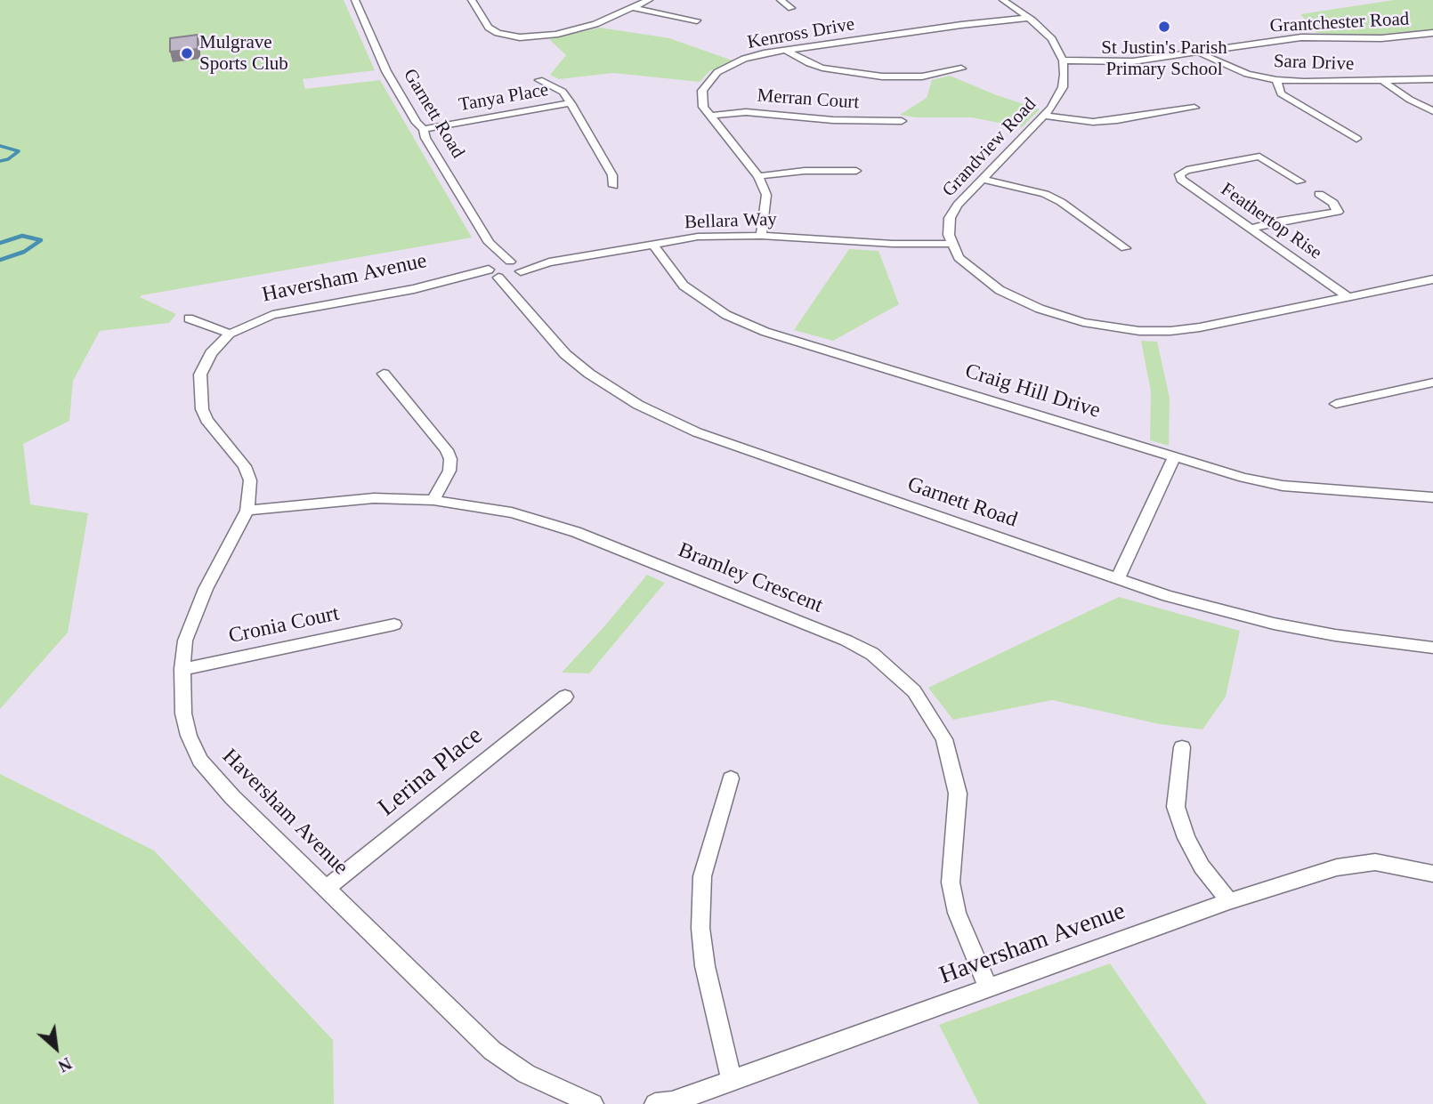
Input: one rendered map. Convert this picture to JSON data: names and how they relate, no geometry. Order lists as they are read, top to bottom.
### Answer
{
  "streets": {
    "street": [
      "Grantchester Road",
      "Kenross Drive",
      "Sara Drive",
      "Tanya Place",
      "Merran Court",
      "Garnett Road",
      "Grandview Road",
      "Bellara Way",
      "Feathertop Rise",
      "Haversham Avenue",
      "Craig Hill Drive",
      "Bramley Crescent",
      "Cronia Court",
      "Lerina Place"
    ]
  },
  "crossings": [
    ["Grantchester Road", "Sara Drive"],
    ["Grantchester Road", "Grandview Road"],
    ["Kenross Drive", "Merran Court"],
    ["Kenross Drive", "Bellara Way"],
    ["Tanya Place", "Garnett Road"],
    ["Garnett Road", "Bellara Way"],
    ["Garnett Road", "Haversham Avenue"],
    ["Grandview Road", "Bellara Way"],
    ["Bellara Way", "Craig Hill Drive"],
    ["Haversham Avenue", "Bramley Crescent"],
    ["Haversham Avenue", "Cronia Court"],
    ["Haversham Avenue", "Lerina Place"]
  ],
  "places": ["St Justin's Parish Primary School", "Mulgrave Sports Club"],
  "north": "bottom right"
}
